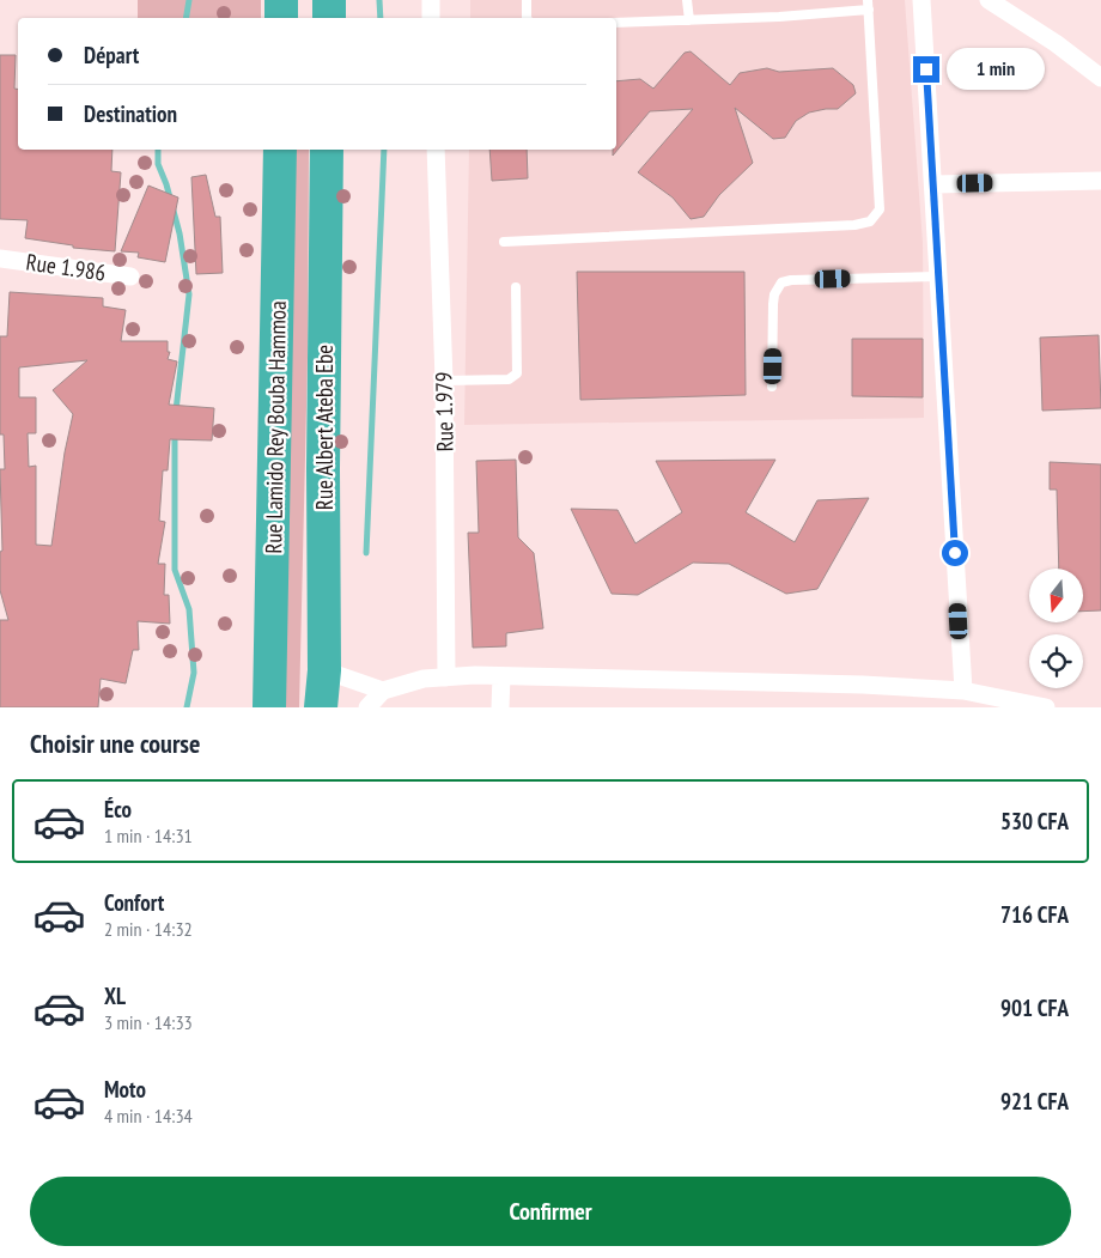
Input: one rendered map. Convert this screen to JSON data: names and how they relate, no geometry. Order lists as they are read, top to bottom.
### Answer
{
  "streets": {
    "highway": ["Rue Lamido Rey Bouba Hammoa", "Rue Albert Ateba Ebe"],
    "street": ["Rue 1.986", "Rue 1.979"]
  },
  "north": "bottom",
  "page": {
    "banner": ["Départ", "Destination"],
    "bubble": "1 min",
    "heading": "Choisir une course",
    "list": [
      {
        "name": "Éco",
        "note": "1 min · 14:31",
        "value": "530 CFA"
      },
      {
        "name": "Confort",
        "note": "2 min · 14:32",
        "value": "716 CFA"
      },
      {
        "name": "XL",
        "note": "3 min · 14:33",
        "value": "901 CFA"
      },
      {
        "name": "Moto",
        "note": "4 min · 14:34",
        "value": "921 CFA"
      }
    ],
    "buttons": "Confirmer"
  }
}
